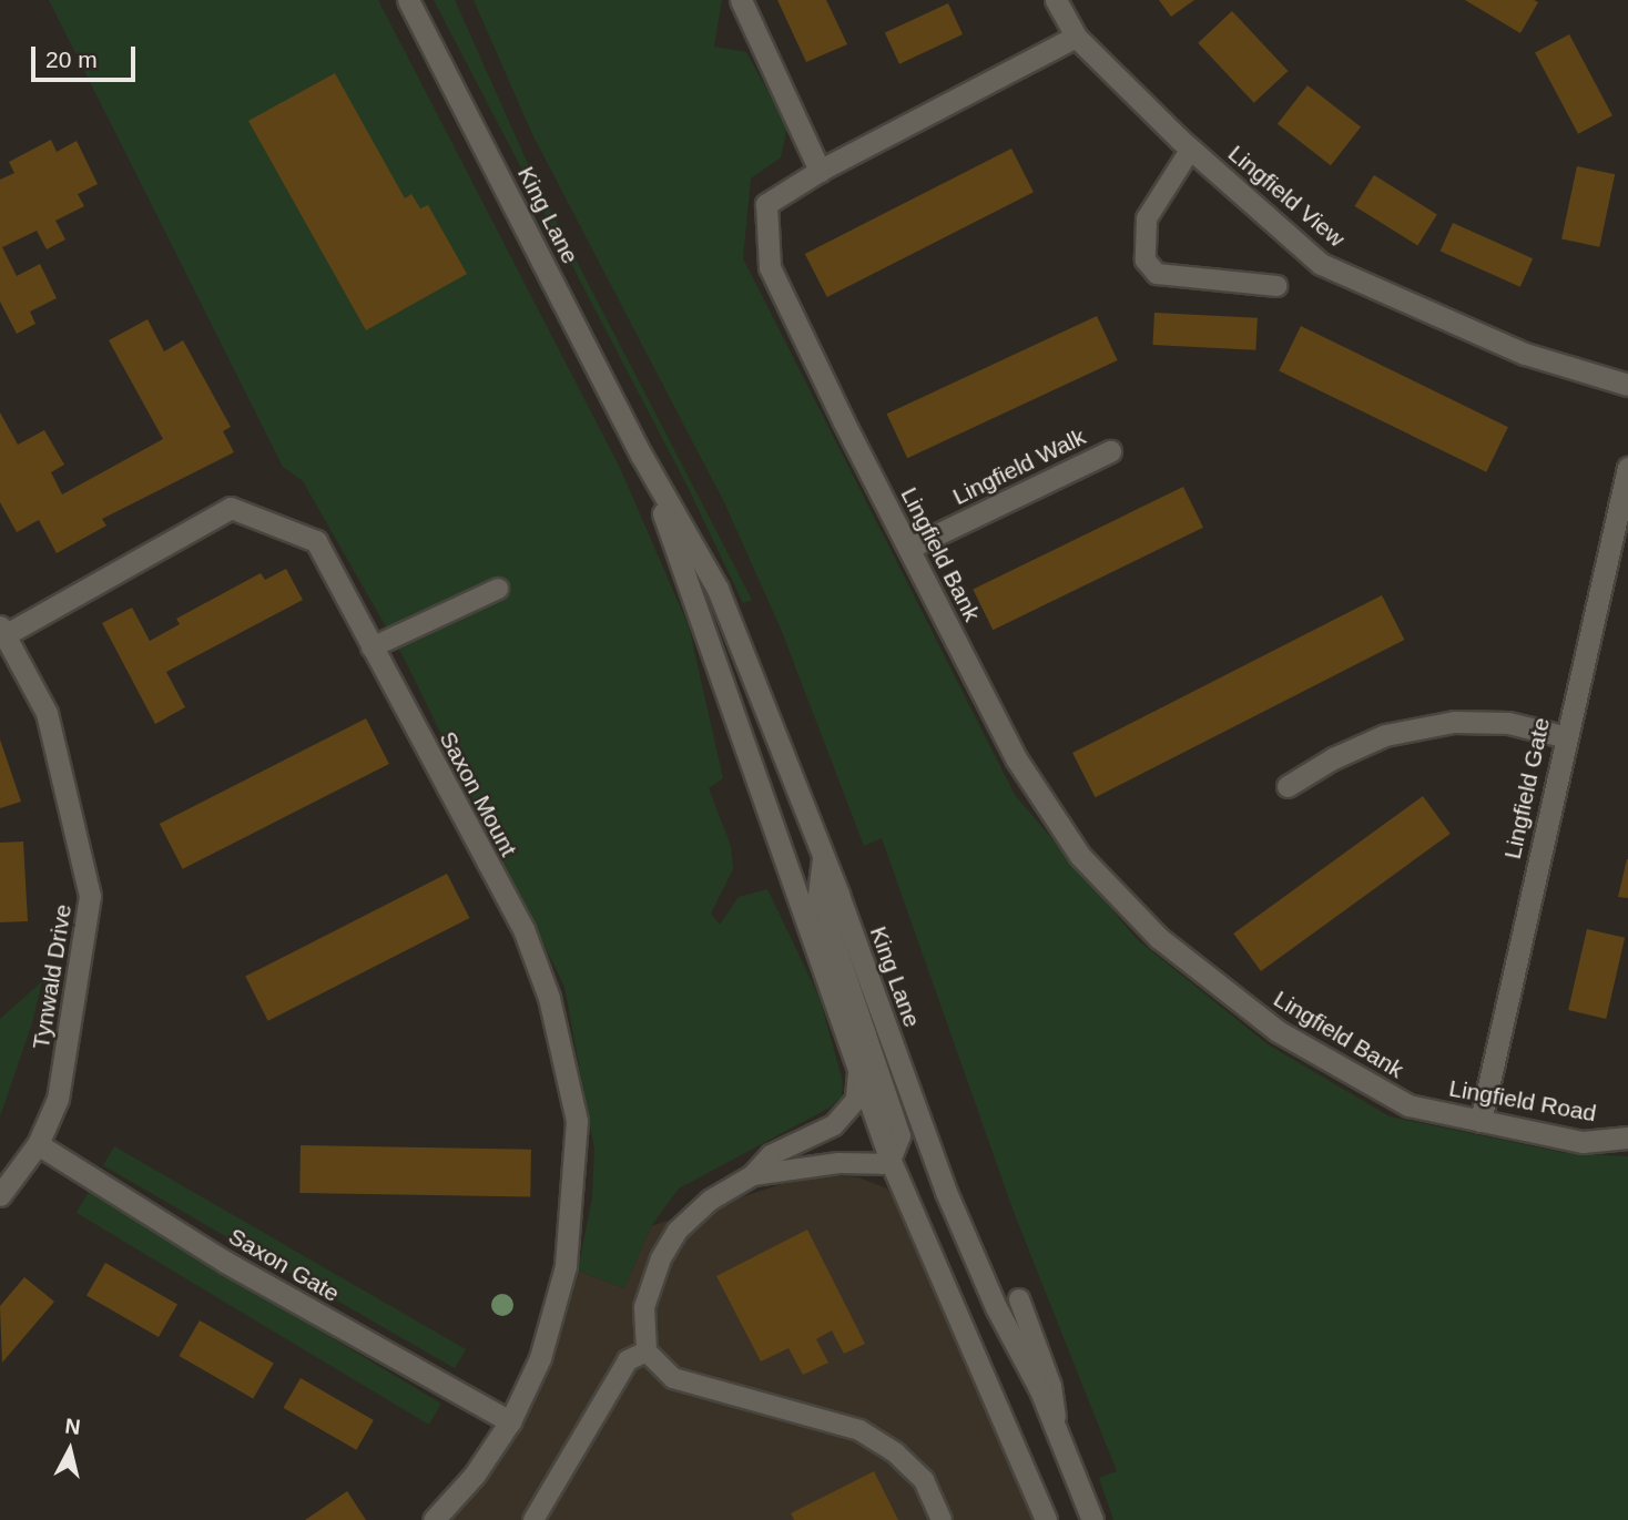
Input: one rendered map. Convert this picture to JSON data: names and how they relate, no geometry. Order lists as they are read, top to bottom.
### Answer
{
  "streets": {
    "street": [
      "Lingfield View",
      "King Lane",
      "Lingfield Walk",
      "Lingfield Bank",
      "Lingfield Gate",
      "Saxon Mount",
      "Tynwald Drive",
      "Lingfield Road",
      "Saxon Gate"
    ]
  },
  "crossings": [
    ["Lingfield View", "Lingfield Bank"],
    ["Lingfield Walk", "Lingfield Bank"],
    ["Lingfield Bank", "Lingfield Road"],
    ["Lingfield Gate", "Lingfield Road"],
    ["Saxon Mount", "Tynwald Drive"],
    ["Saxon Mount", "Saxon Gate"],
    ["Tynwald Drive", "Saxon Gate"]
  ],
  "scale_bar": "20 m",
  "north": "top"
}
